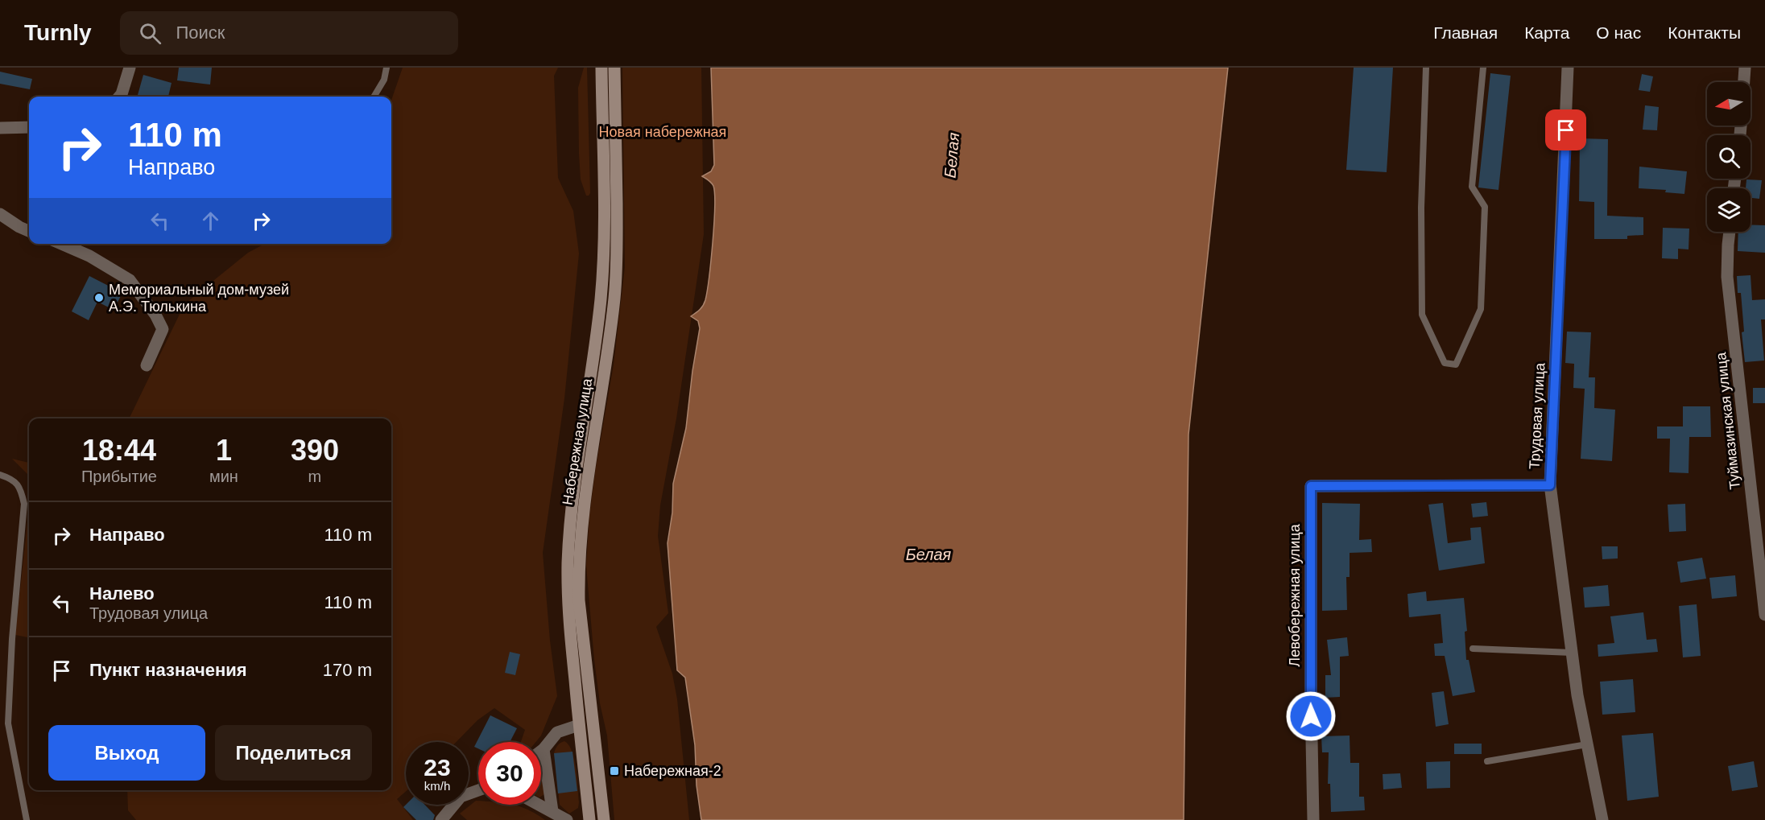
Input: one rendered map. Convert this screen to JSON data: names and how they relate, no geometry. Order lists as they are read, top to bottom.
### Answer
{
  "streets": {
    "street": [
      "Трудовая улица",
      "Туймазинская улица",
      "Набережная улица",
      "Левобережная улица"
    ]
  },
  "crossings": [
    ["Трудовая улица", "Левобережная улица"]
  ],
  "water": ["Белая"],
  "parks": ["Новая набережная"],
  "places": {
    "other": ["Мемориальный дом-музей А.Э. Тюлькина"],
    "transit": ["Набережная-2"]
  },
  "north": "left",
  "page": {
    "header": "Turnly",
    "search": "Поиск",
    "nav": [
      "Главная",
      "Карта",
      "О нас",
      "Контакты"
    ],
    "turn": ["110 m", "Направо"],
    "eta": [
      "18:44",
      "Прибытие",
      "1",
      "мин",
      "390",
      "m"
    ],
    "list": [
      {
        "name": "Направо",
        "value": "110 m"
      },
      {
        "name": "Налево",
        "note": "Трудовая улица",
        "value": "110 m"
      },
      {
        "name": "Пункт назначения",
        "value": "170 m"
      }
    ],
    "buttons": ["Выход", "Поделиться"],
    "speed": "23 km/h",
    "limit": "30"
  }
}
